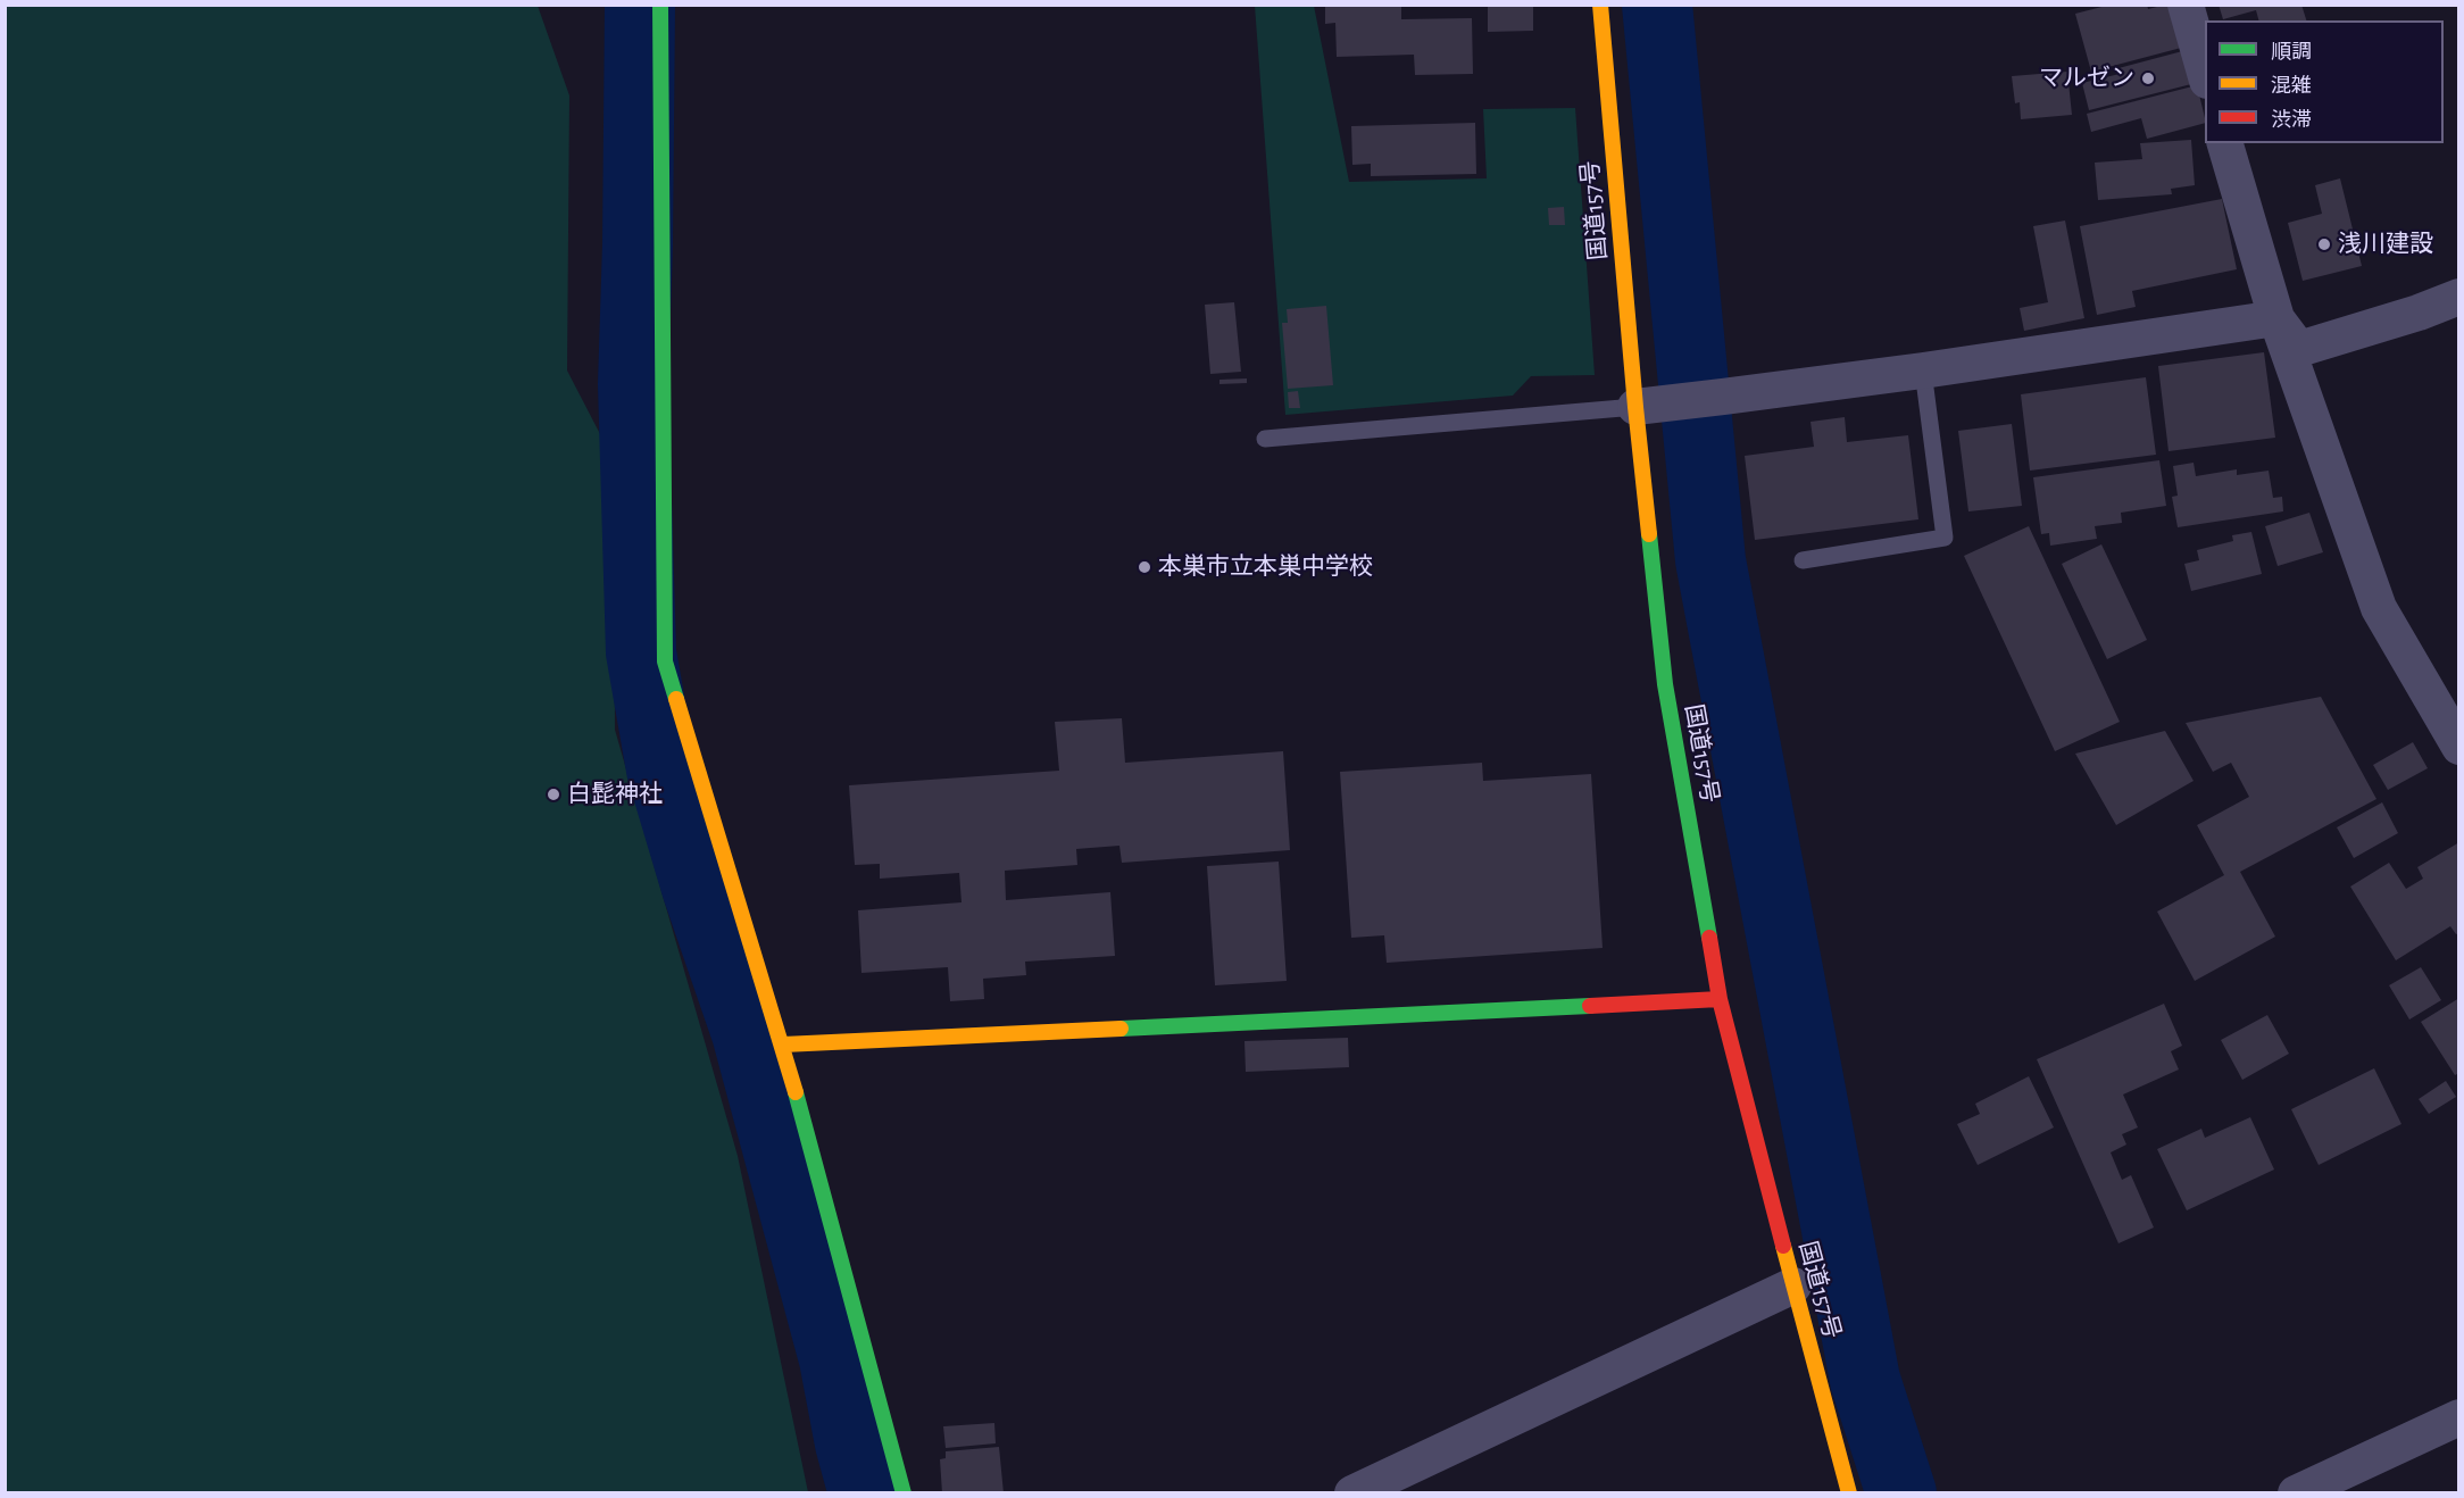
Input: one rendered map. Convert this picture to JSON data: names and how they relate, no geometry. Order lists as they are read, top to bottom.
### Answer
{
  "streets": {
    "main road": ["国道157号"]
  },
  "places": [
    "マルゼン",
    "浅川建設",
    "本巣市立本巣中学校",
    "白髭神社"
  ],
  "legend": ["順調", "混雑", "渋滞"]
}
